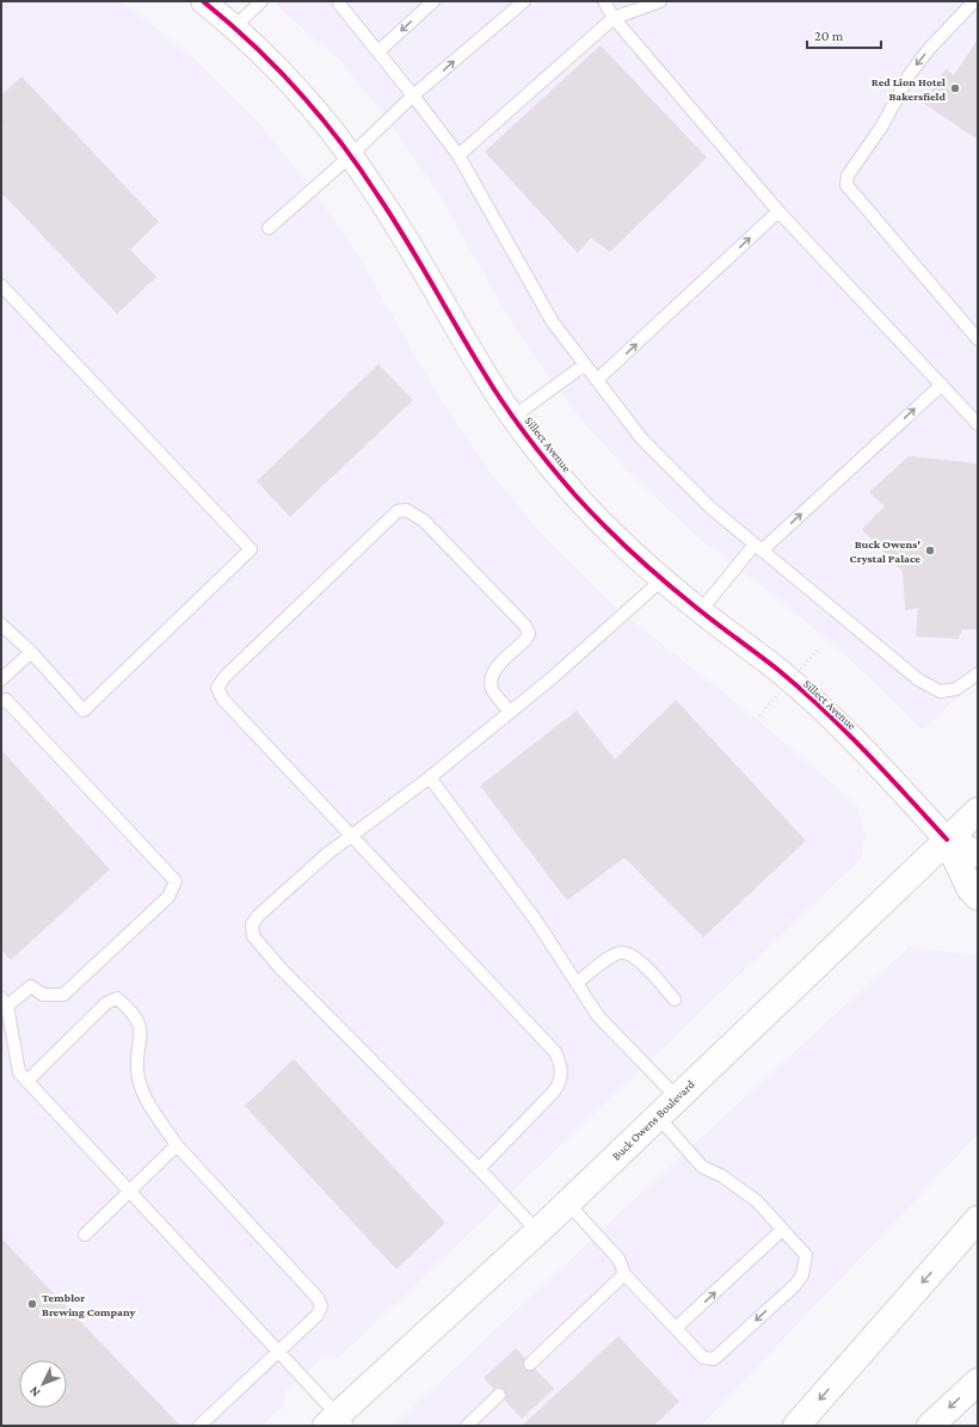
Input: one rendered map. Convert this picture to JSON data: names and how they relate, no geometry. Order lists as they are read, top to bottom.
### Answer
{
  "streets": {
    "main road": ["Buck Owens Boulevard"],
    "street": ["Sillect Avenue"]
  },
  "crossings": [
    ["Sillect Avenue", "Buck Owens Boulevard"]
  ],
  "places": ["Red Lion Hotel Bakersfield", "Buck Owens' Crystal Palace", "Temblor Brewing Company"],
  "scale_bar": "20 m",
  "north": "bottom left"
}
